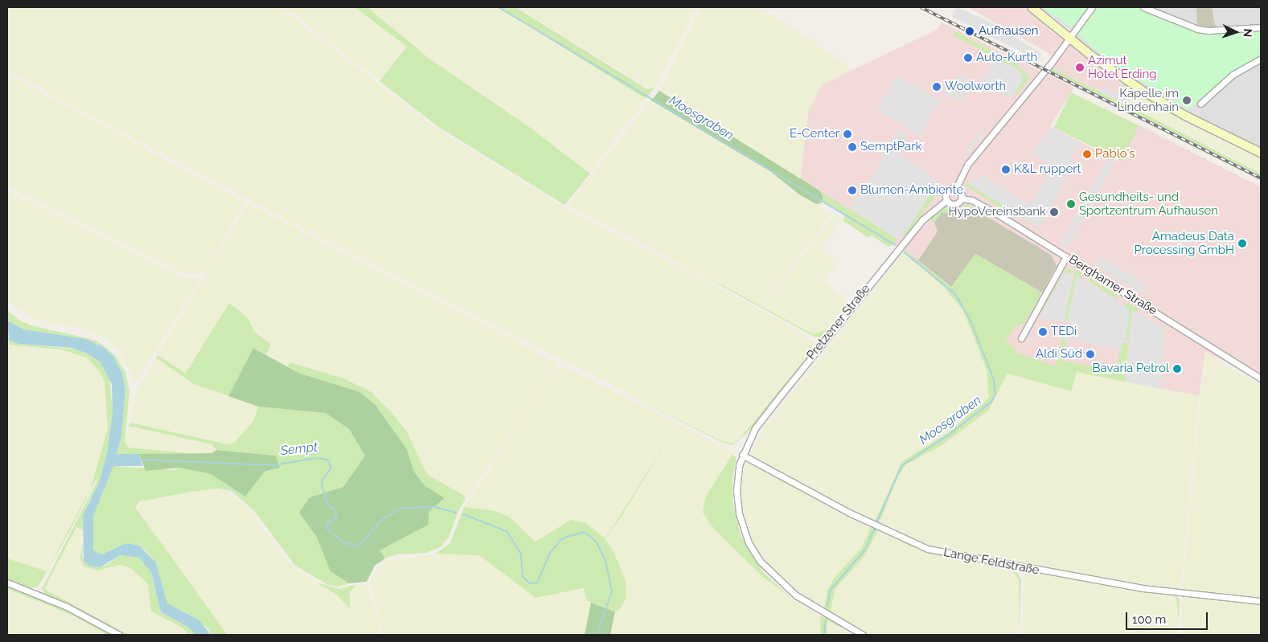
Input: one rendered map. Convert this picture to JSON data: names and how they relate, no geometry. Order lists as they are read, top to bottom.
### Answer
{
  "streets": {
    "street": ["Berghamer Straße", "Pretzener Straße", "Lange Feldstraße"]
  },
  "crossings": [
    ["Berghamer Straße", "Pretzener Straße"],
    ["Pretzener Straße", "Lange Feldstraße"]
  ],
  "water": ["Moosgraben", "Sempt"],
  "places": [
    "Aufhausen",
    "Auto-Kurth",
    "Azimut Hotel Erding",
    "Woolworth",
    "Kapelle im Lindenhain",
    "E-Center",
    "SemptPark",
    "Pablo's",
    "K&L ruppert",
    "Blumen-Ambiente",
    "Gesundheits- und Sportzentrum Aufhausen",
    "HypoVereinsbank",
    "Amadeus Data Processing GmbH",
    "TEDi",
    "Aldi Süd",
    "Bavaria Petrol"
  ],
  "scale_bar": "100 m",
  "north": "right"
}
